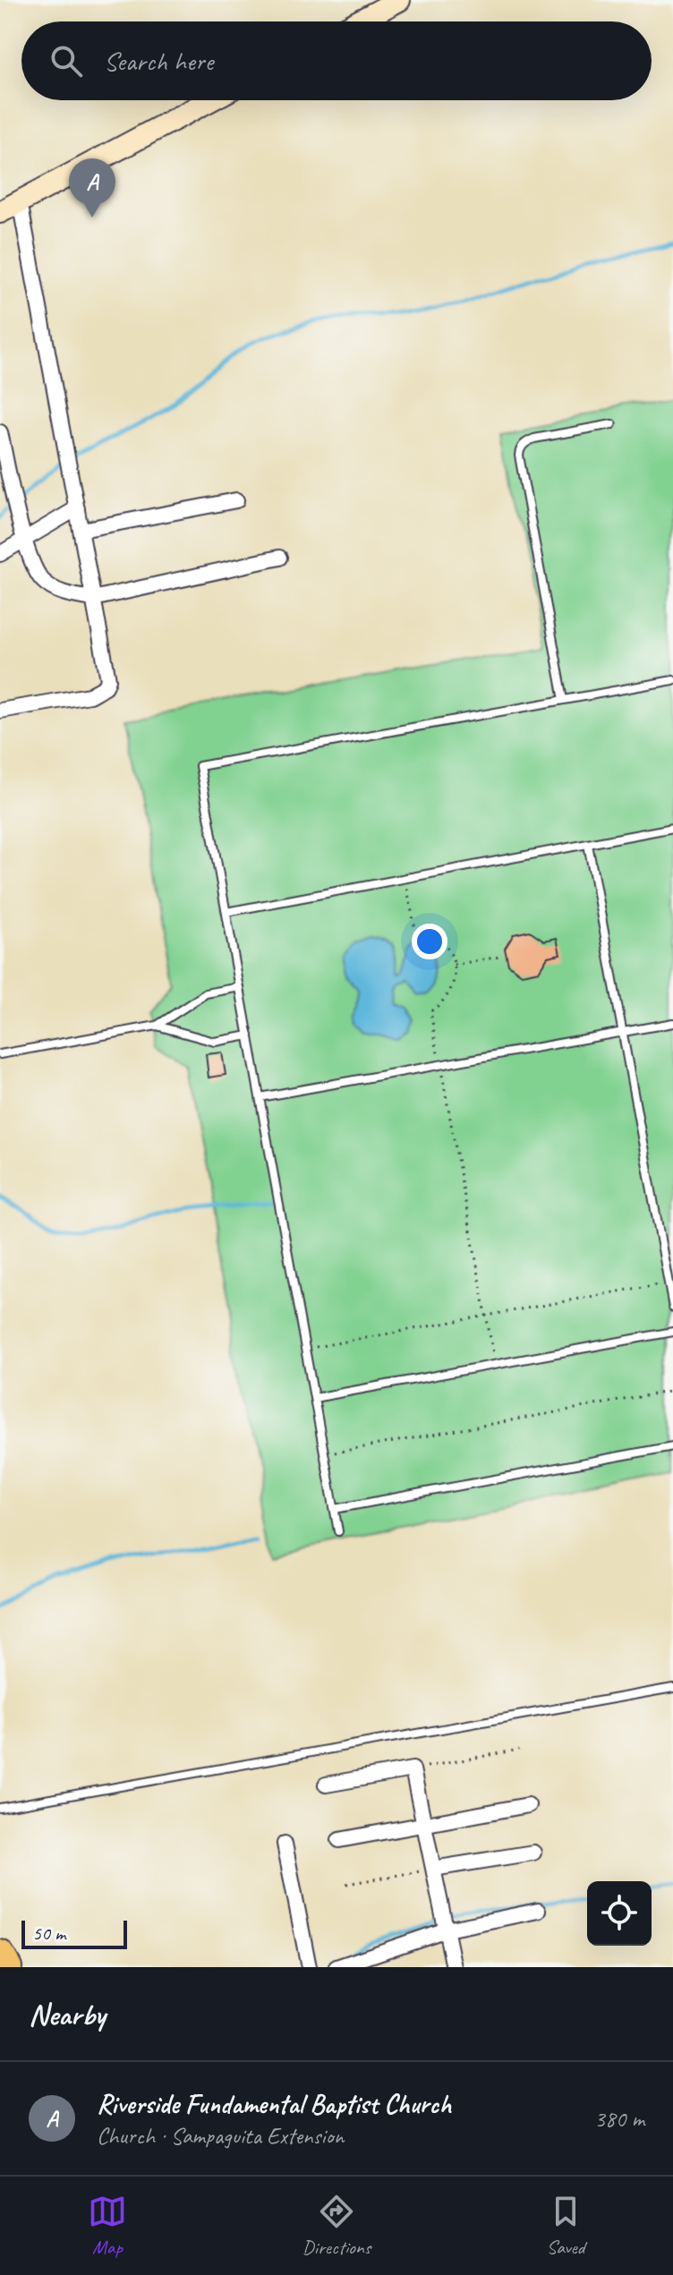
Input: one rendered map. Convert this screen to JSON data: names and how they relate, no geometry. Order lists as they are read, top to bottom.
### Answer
{
  "scale_bar": "50 m",
  "page": {
    "search": "Search here",
    "pins": "A",
    "scale": "50 m",
    "heading": "Nearby",
    "list": [
      {
        "mark": "A",
        "name": "Riverside Fundamental Baptist Church",
        "note": "Church · Sampaguita Extension",
        "value": "380 m"
      }
    ],
    "nav": ["Map", "Directions", "Saved"]
  }
}
